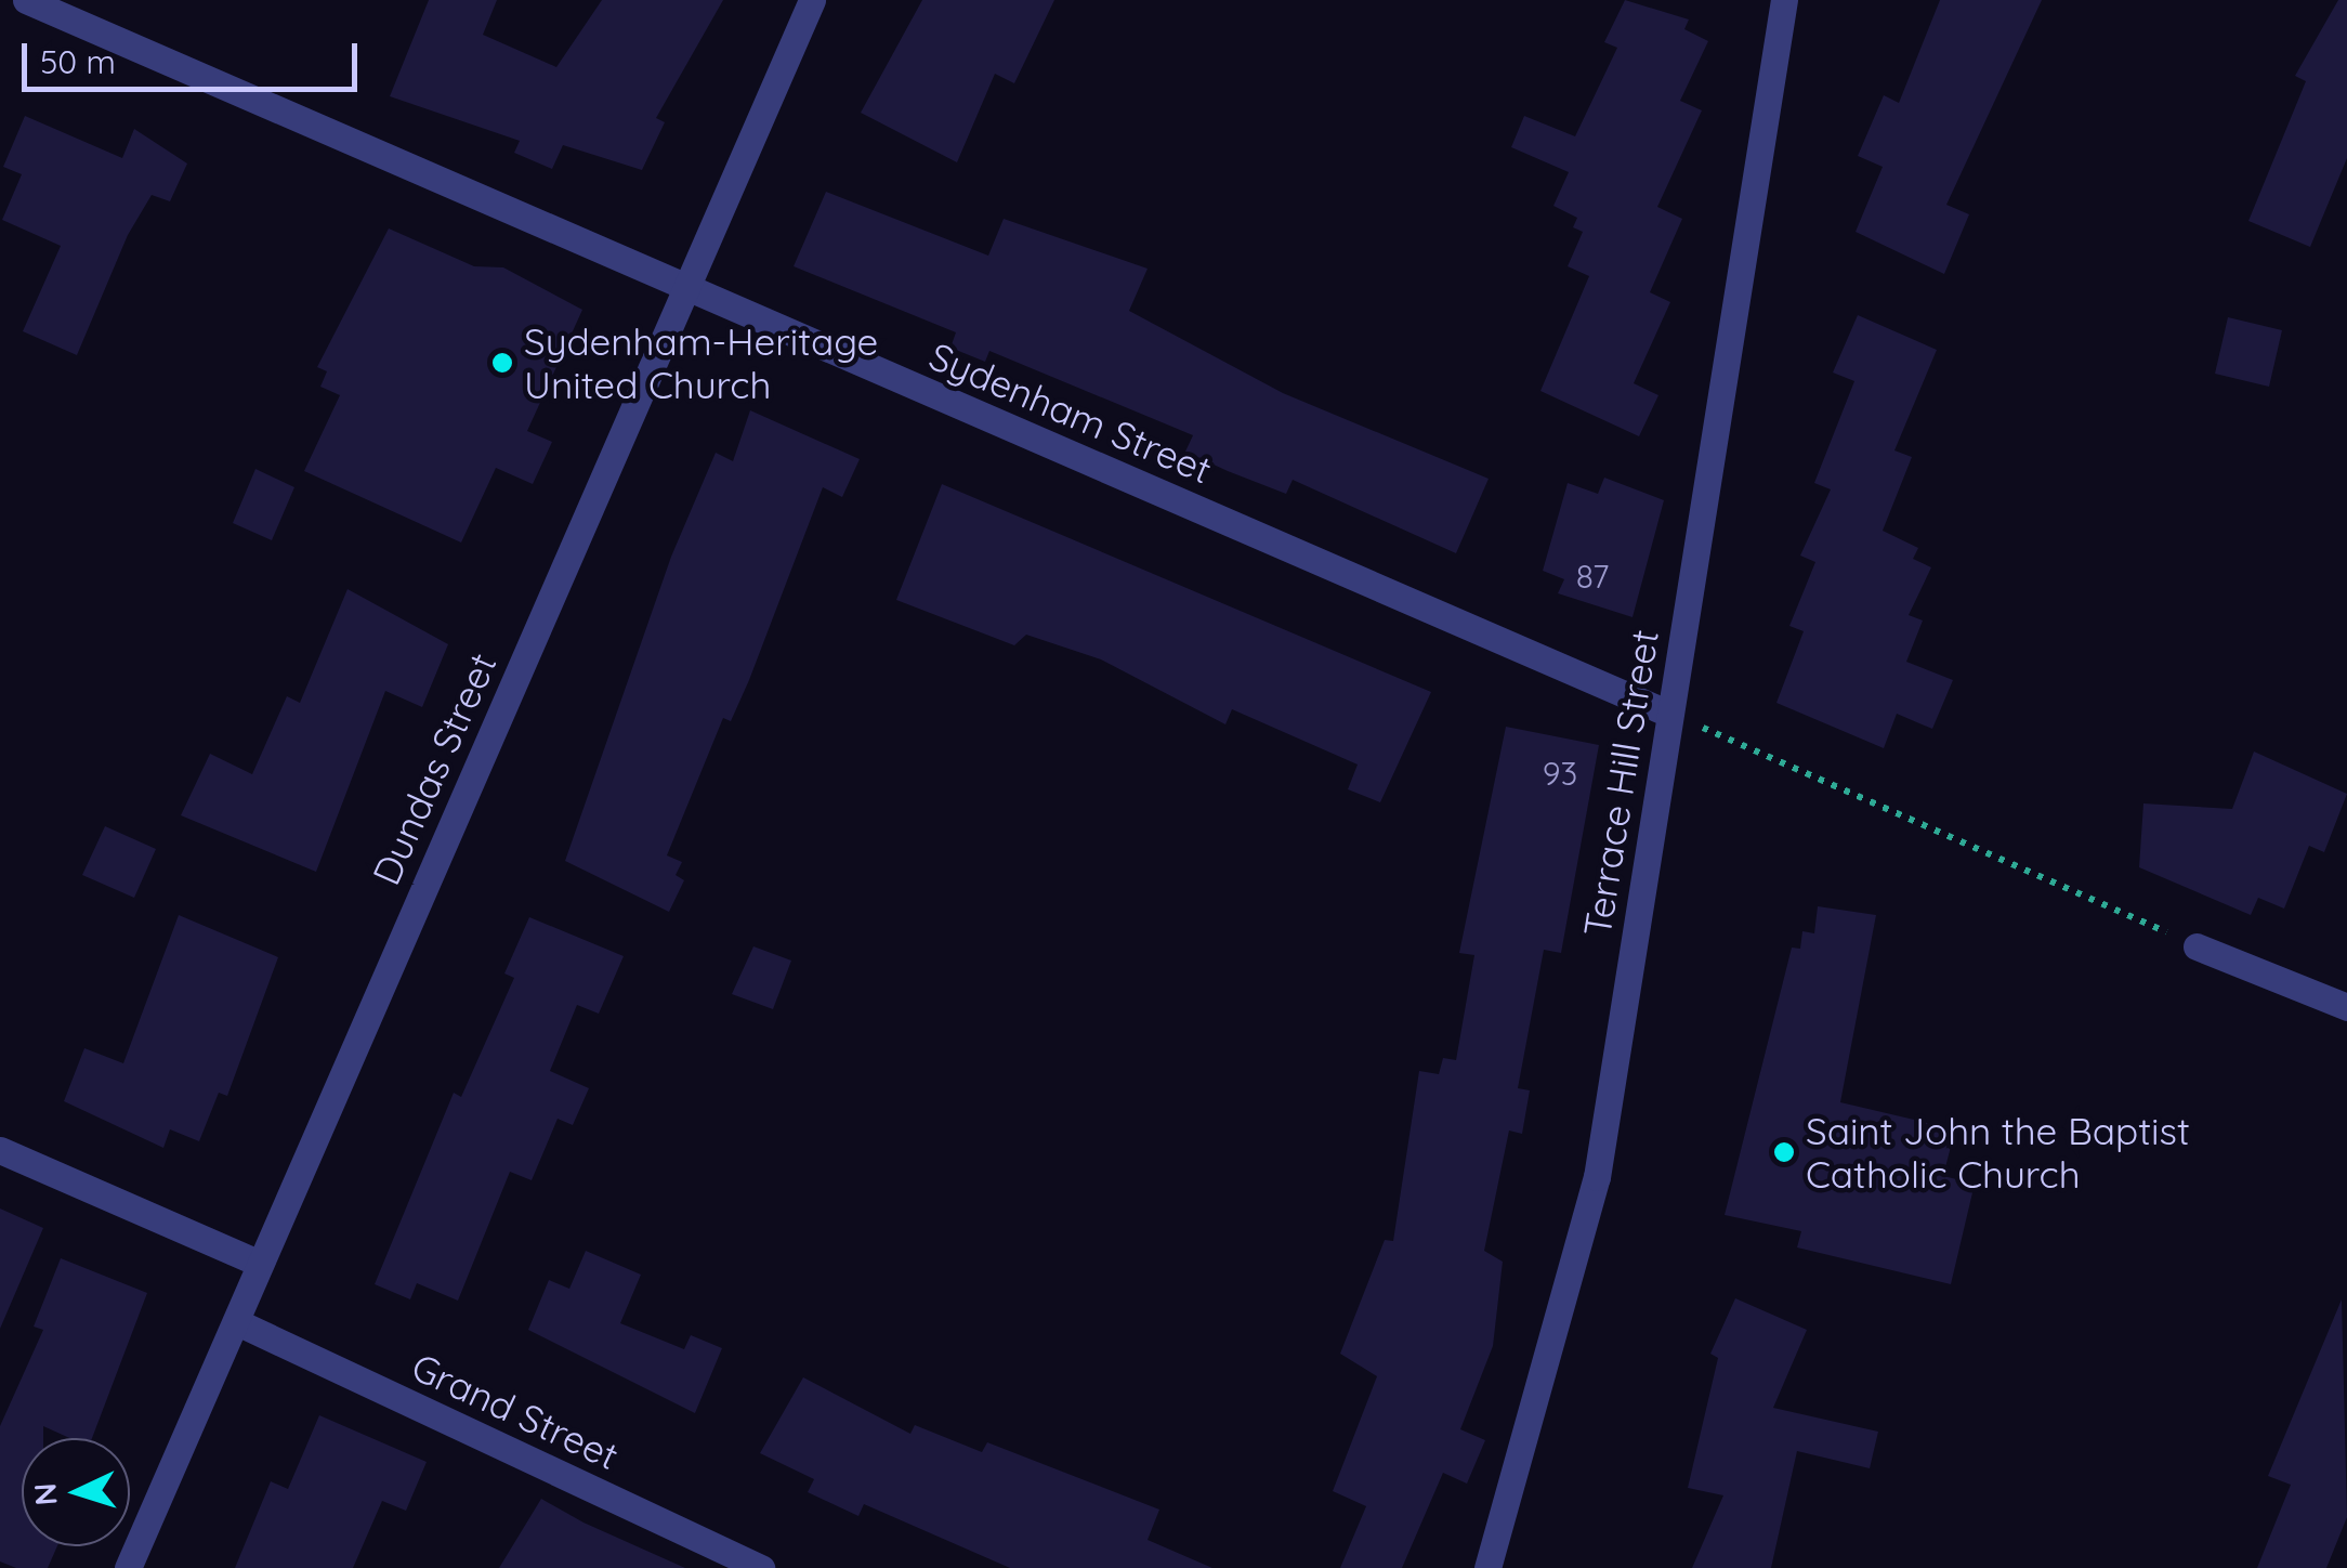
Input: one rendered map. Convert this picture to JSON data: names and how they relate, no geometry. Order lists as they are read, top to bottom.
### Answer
{
  "streets": {
    "street": [
      "Sydenham Street",
      "Dundas Street",
      "Terrace Hill Street",
      "Grand Street"
    ]
  },
  "crossings": [
    ["Sydenham Street", "Dundas Street"],
    ["Sydenham Street", "Terrace Hill Street"],
    ["Dundas Street", "Grand Street"]
  ],
  "places": ["Sydenham-Heritage United Church", "Saint John the Baptist Catholic Church"],
  "house_numbers": ["87", "93"],
  "scale_bar": "50 m",
  "north": "left"
}
